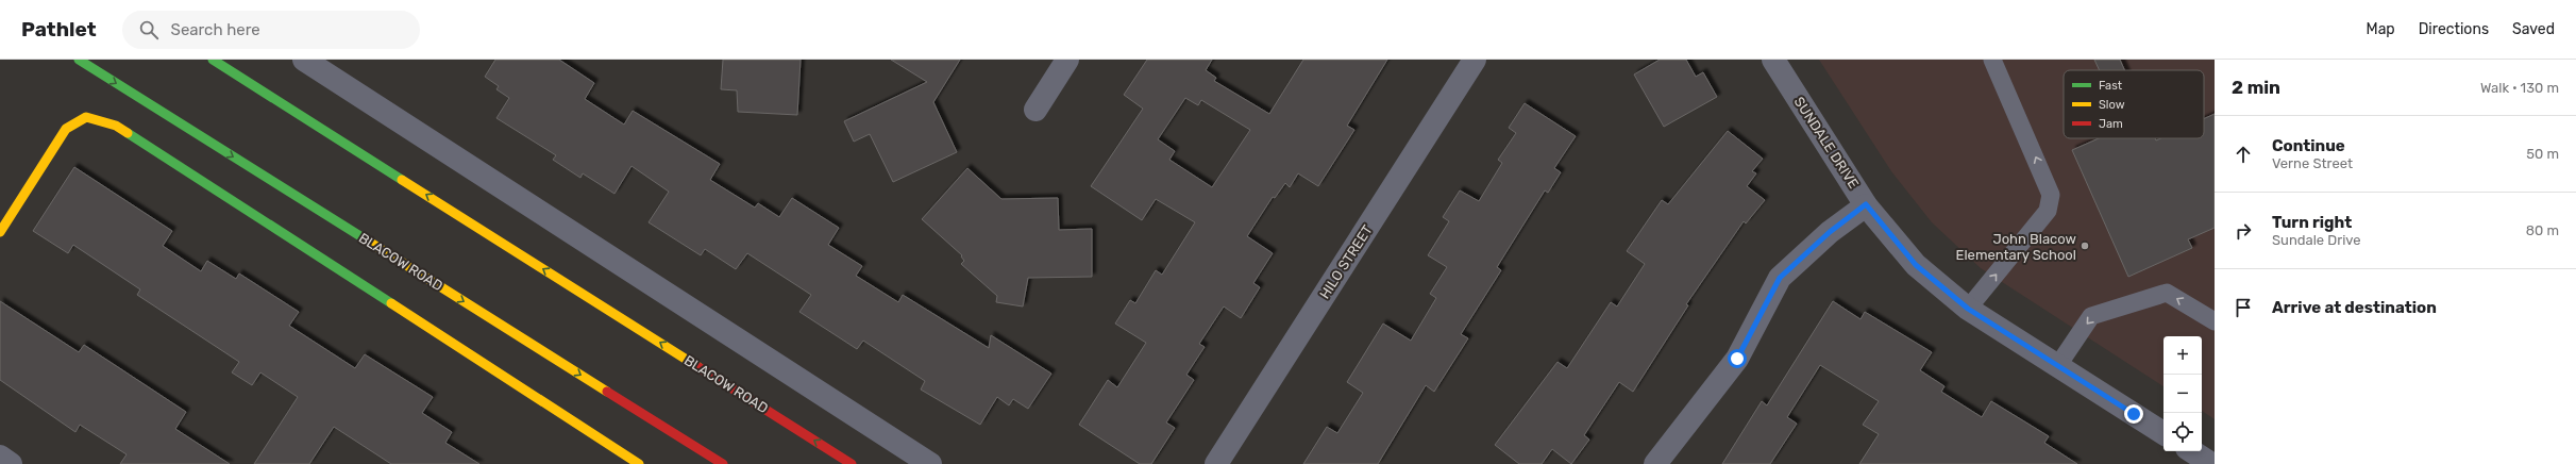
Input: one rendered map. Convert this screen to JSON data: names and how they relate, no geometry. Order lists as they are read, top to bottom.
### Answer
{
  "streets": {
    "main road": ["BLACOW ROAD"],
    "street": ["SUNDALE DRIVE", "HILO STREET"]
  },
  "places": ["John Blacow Elementary School"],
  "legend": ["Fast", "Slow", "Jam"],
  "page": {
    "header": "Pathlet",
    "search": "Search here",
    "nav": ["Map", "Directions", "Saved"],
    "heading": ["2 min", "Walk · 130 m"],
    "list": [
      ["Continue", "Verne Street", "50 m"],
      ["Turn right", "Sundale Drive", "80 m"],
      "Arrive at destination"
    ],
    "map_buttons": ["+", "−"]
  }
}
